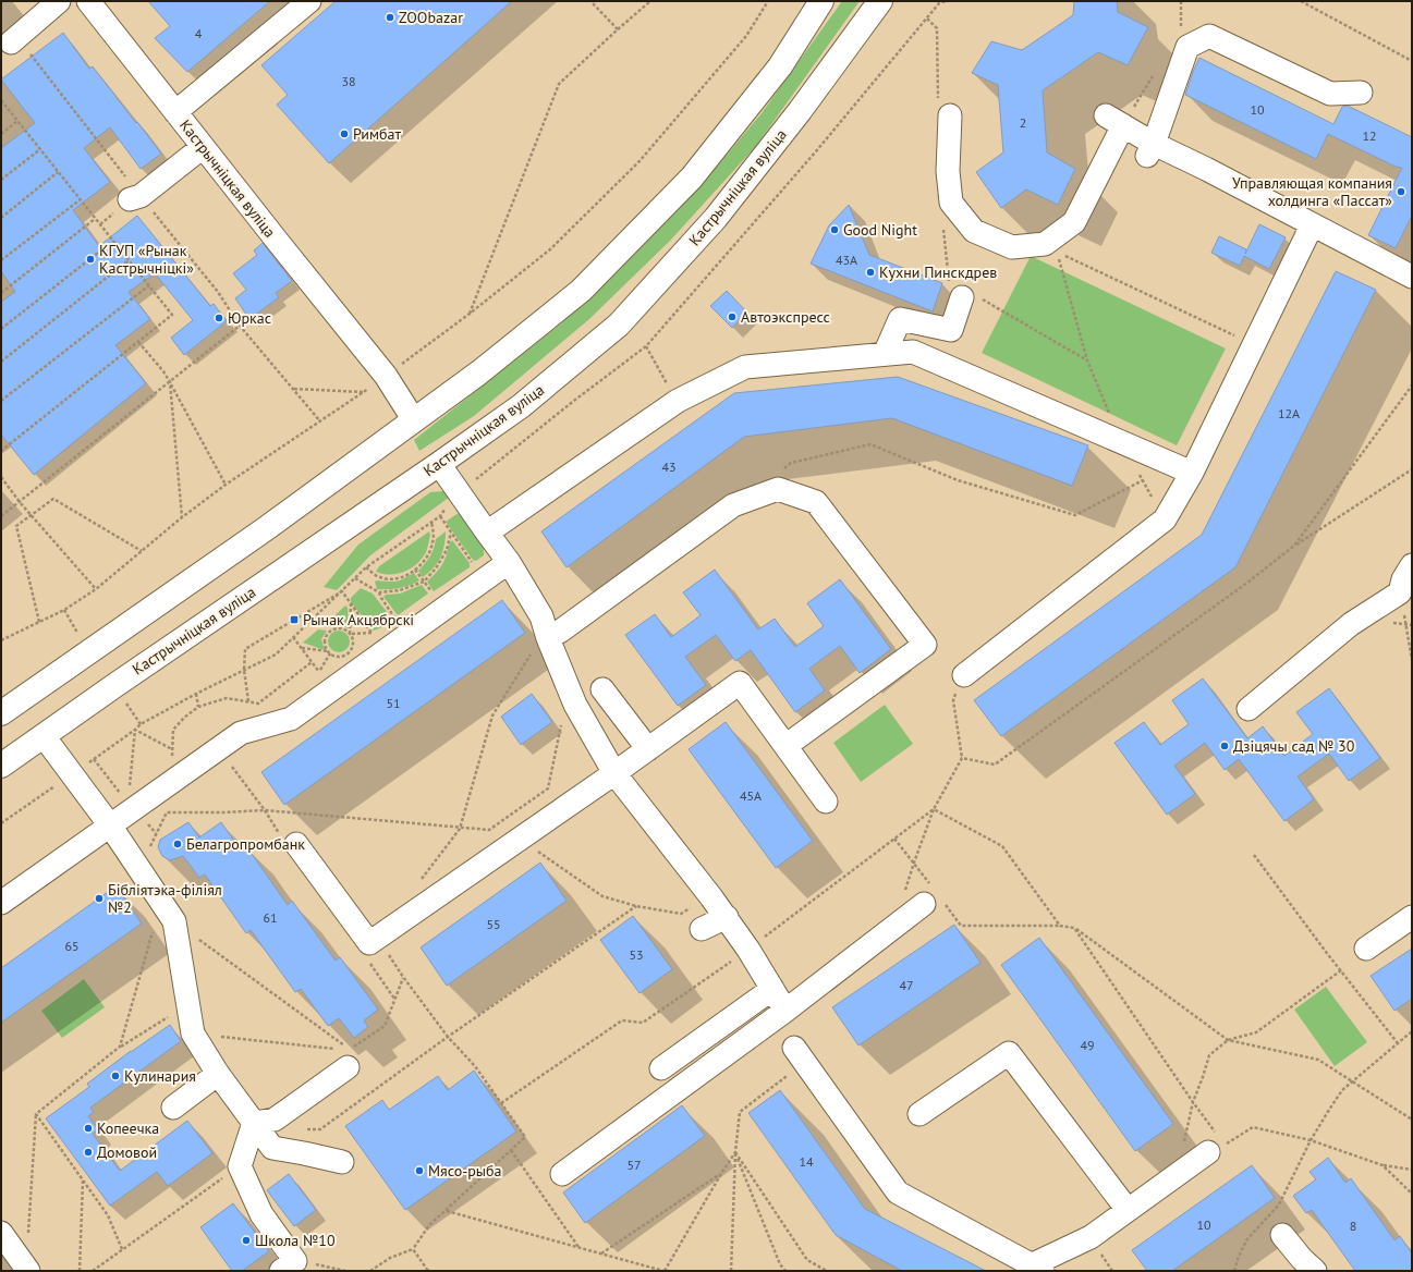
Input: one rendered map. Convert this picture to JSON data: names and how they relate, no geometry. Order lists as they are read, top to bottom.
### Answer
{
  "streets": {
    "main road": ["Кастрычніцкая вуліца"]
  },
  "places": {
    "other": [
      "ZOObazar",
      "Римбат",
      "Управляющая компания холдинга «Пассат»",
      "Good Night",
      "КГУП «Рынак Кастрычніцкі»",
      "Кухни Пинскдрев",
      "Автоэкспресс",
      "Юркас",
      "Дзіцячы сад № 30",
      "Белагропромбанк",
      "Бібліятэка-філіял №2",
      "Кулинария",
      "Копеечка",
      "Домовой",
      "Мясо-рыба",
      "Школа №10"
    ],
    "transit": ["Рынак Акцябрскі"]
  },
  "house_numbers": [
    "4",
    "38",
    "10",
    "2",
    "12",
    "43А",
    "12А",
    "43",
    "51",
    "45А",
    "61",
    "55",
    "65",
    "53",
    "47",
    "49",
    "14",
    "57",
    "10",
    "8"
  ]
}
